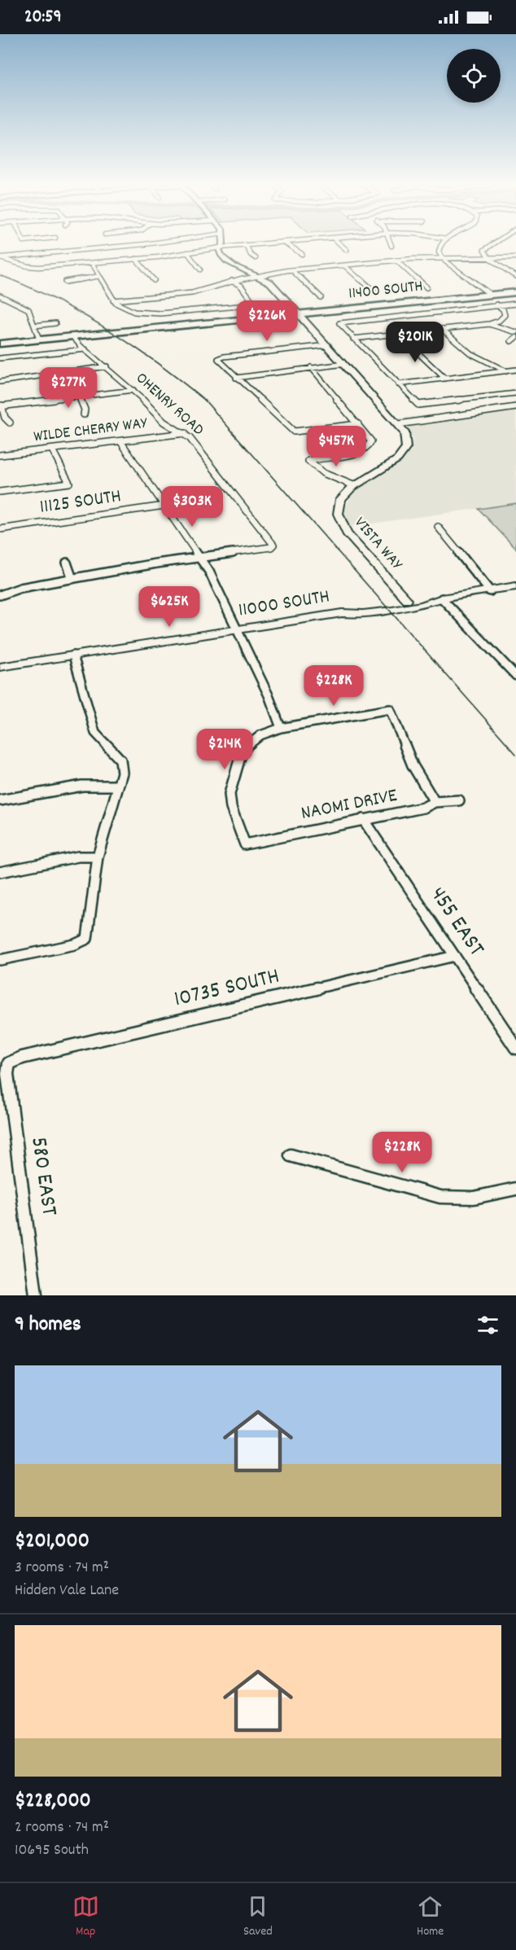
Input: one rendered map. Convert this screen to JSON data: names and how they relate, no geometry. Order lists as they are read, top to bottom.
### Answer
{
  "streets": {
    "main road": ["11400 SOUTH"],
    "street": [
      "OHENRY ROAD",
      "WILDE CHERRY WAY",
      "11125 SOUTH",
      "VISTA WAY",
      "11000 SOUTH",
      "NAOMI DRIVE",
      "455 EAST",
      "10735 SOUTH",
      "580 EAST"
    ]
  },
  "crossings": [
    ["11400 SOUTH", "OHENRY ROAD"],
    ["11400 SOUTH", "VISTA WAY"],
    ["OHENRY ROAD", "WILDE CHERRY WAY"],
    ["VISTA WAY", "11000 SOUTH"],
    ["NAOMI DRIVE", "455 EAST"],
    ["455 EAST", "10735 SOUTH"],
    ["10735 SOUTH", "580 EAST"]
  ],
  "page": {
    "status": "20:59",
    "price": [
      "$226K",
      "$201K",
      "$277K",
      "$457K",
      "$303K",
      "$625K",
      "$228K",
      "$214K",
      "$228K"
    ],
    "heading": "9 homes",
    "list": [
      {
        "name": "$201,000",
        "note": "3 rooms · 74 m² · Hidden Vale Lane"
      },
      {
        "name": "$228,000",
        "note": "2 rooms · 74 m² · 10695 South"
      }
    ],
    "tabs": ["Map", "Saved", "Home"]
  }
}
